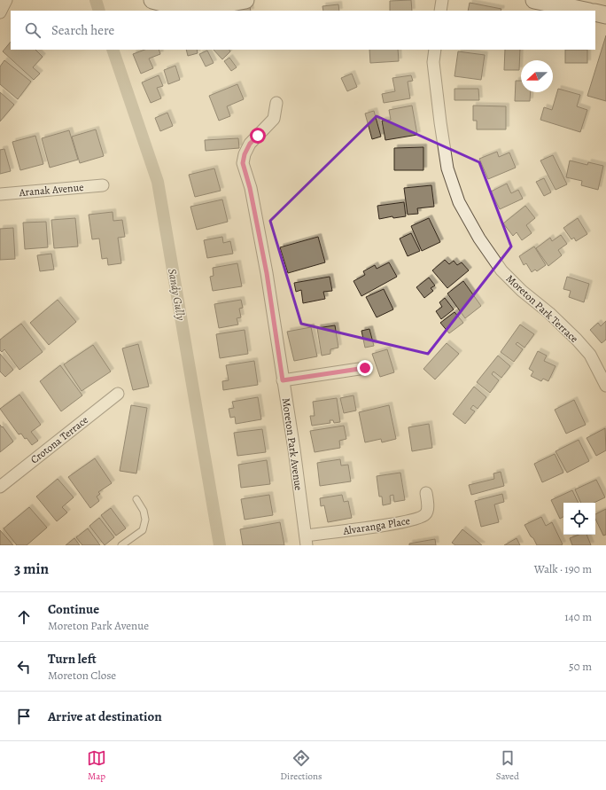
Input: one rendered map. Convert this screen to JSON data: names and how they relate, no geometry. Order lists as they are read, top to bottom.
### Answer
{
  "streets": {
    "street": [
      "Aranak Avenue",
      "Moreton Park Terrace",
      "Crotona Terrace",
      "Moreton Park Avenue",
      "Alvaranga Place"
    ]
  },
  "crossings": [
    ["Moreton Park Avenue", "Alvaranga Place"]
  ],
  "water": ["Sandy Gully"],
  "north": "left",
  "page": {
    "search": "Search here",
    "heading": ["3 min", "Walk · 190 m"],
    "list": [
      ["Continue", "Moreton Park Avenue", "140 m"],
      ["Turn left", "Moreton Close", "50 m"],
      "Arrive at destination"
    ],
    "nav": ["Map", "Directions", "Saved"]
  }
}
